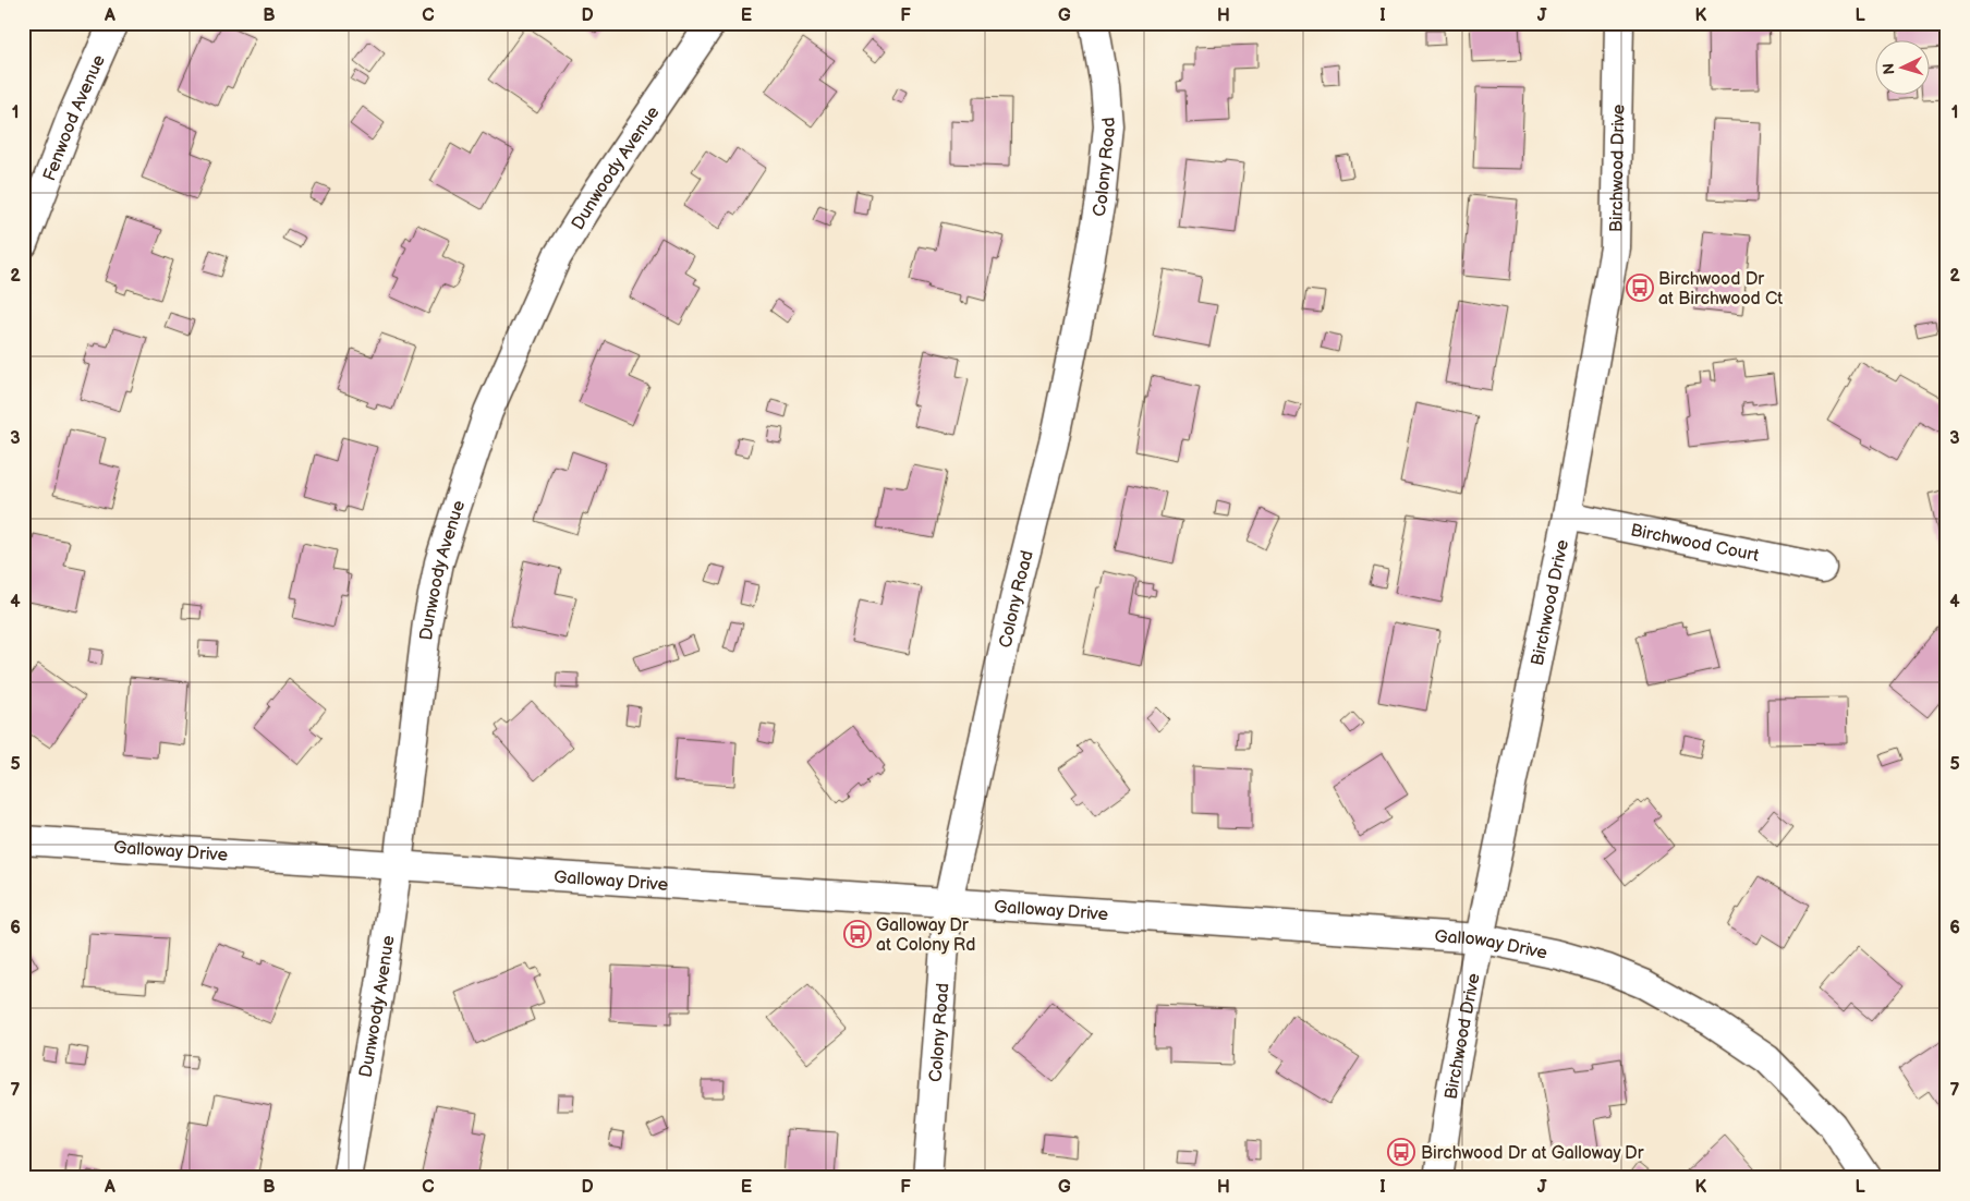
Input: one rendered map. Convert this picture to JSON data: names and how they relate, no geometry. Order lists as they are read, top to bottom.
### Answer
{
  "streets": {
    "street": [
      "Fenwood Avenue",
      "Colony Road",
      "Dunwoody Avenue",
      "Birchwood Drive",
      "Birchwood Court",
      "Galloway Drive"
    ]
  },
  "crossings": [
    ["Colony Road", "Galloway Drive"],
    ["Dunwoody Avenue", "Galloway Drive"],
    ["Birchwood Drive", "Birchwood Court"],
    ["Birchwood Drive", "Galloway Drive"]
  ],
  "places": {
    "bus stop": ["Birchwood Dr at Birchwood Ct", "Galloway Dr at Colony Rd", "Birchwood Dr at Galloway Dr"]
  },
  "north": "left",
  "grid": {
    "columns": [
      "A",
      "B",
      "C",
      "D",
      "E",
      "F",
      "G",
      "H",
      "I",
      "J",
      "K",
      "L"
    ],
    "rows": [
      "1",
      "2",
      "3",
      "4",
      "5",
      "6",
      "7"
    ]
  }
}
